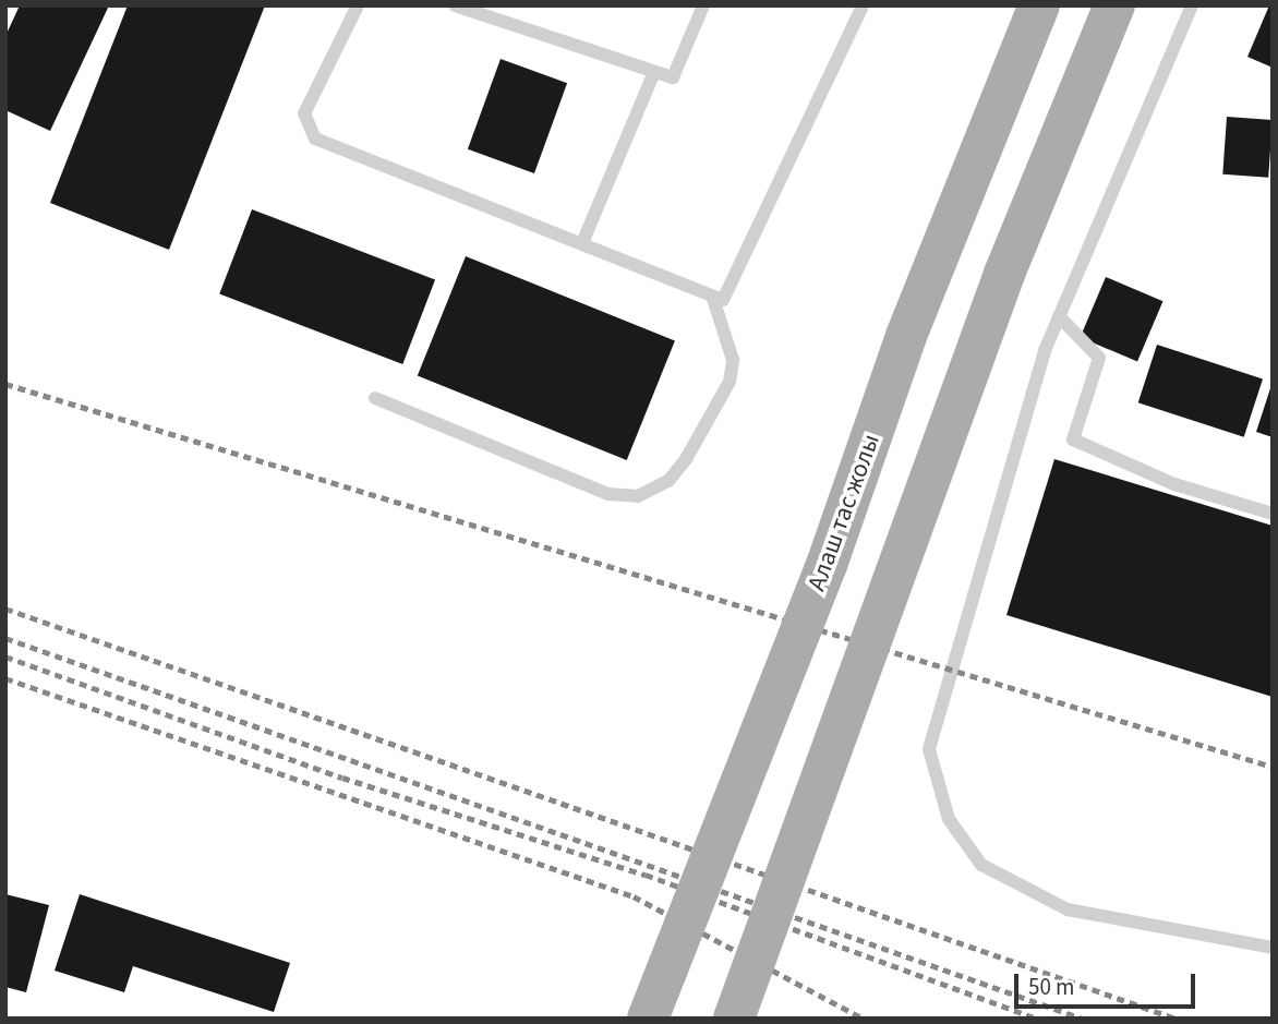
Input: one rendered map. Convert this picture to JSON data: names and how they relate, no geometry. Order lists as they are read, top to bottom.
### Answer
{
  "streets": {
    "main road": ["Алаш тас жолы"]
  },
  "scale_bar": "50 m"
}
